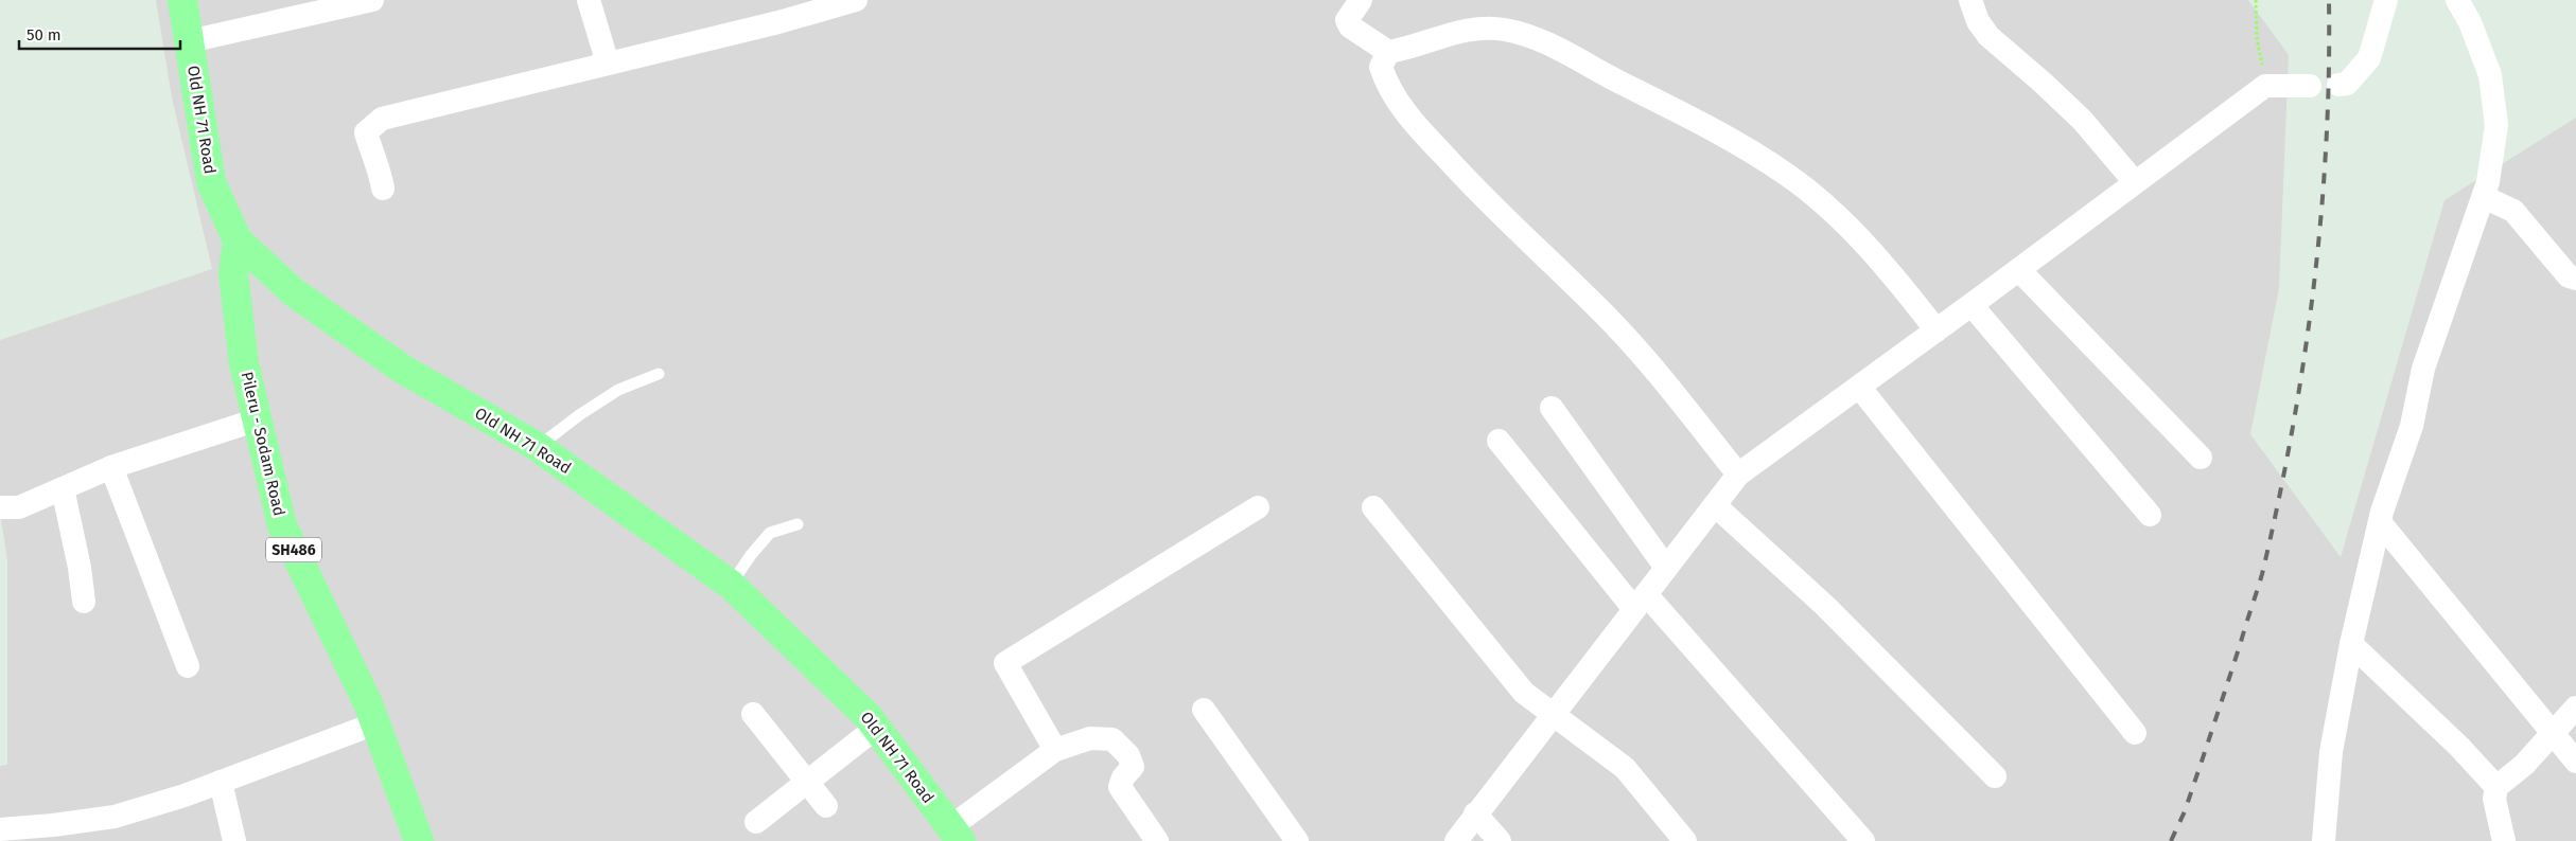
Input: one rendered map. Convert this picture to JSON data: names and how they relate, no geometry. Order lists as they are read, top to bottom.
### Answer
{
  "streets": {
    "main road": ["Old NH 71 Road", "Pileru - Sodam Road", "SH486"]
  },
  "crossings": [
    ["Old NH 71 Road", "Pileru - Sodam Road"]
  ],
  "scale_bar": "50 m"
}
